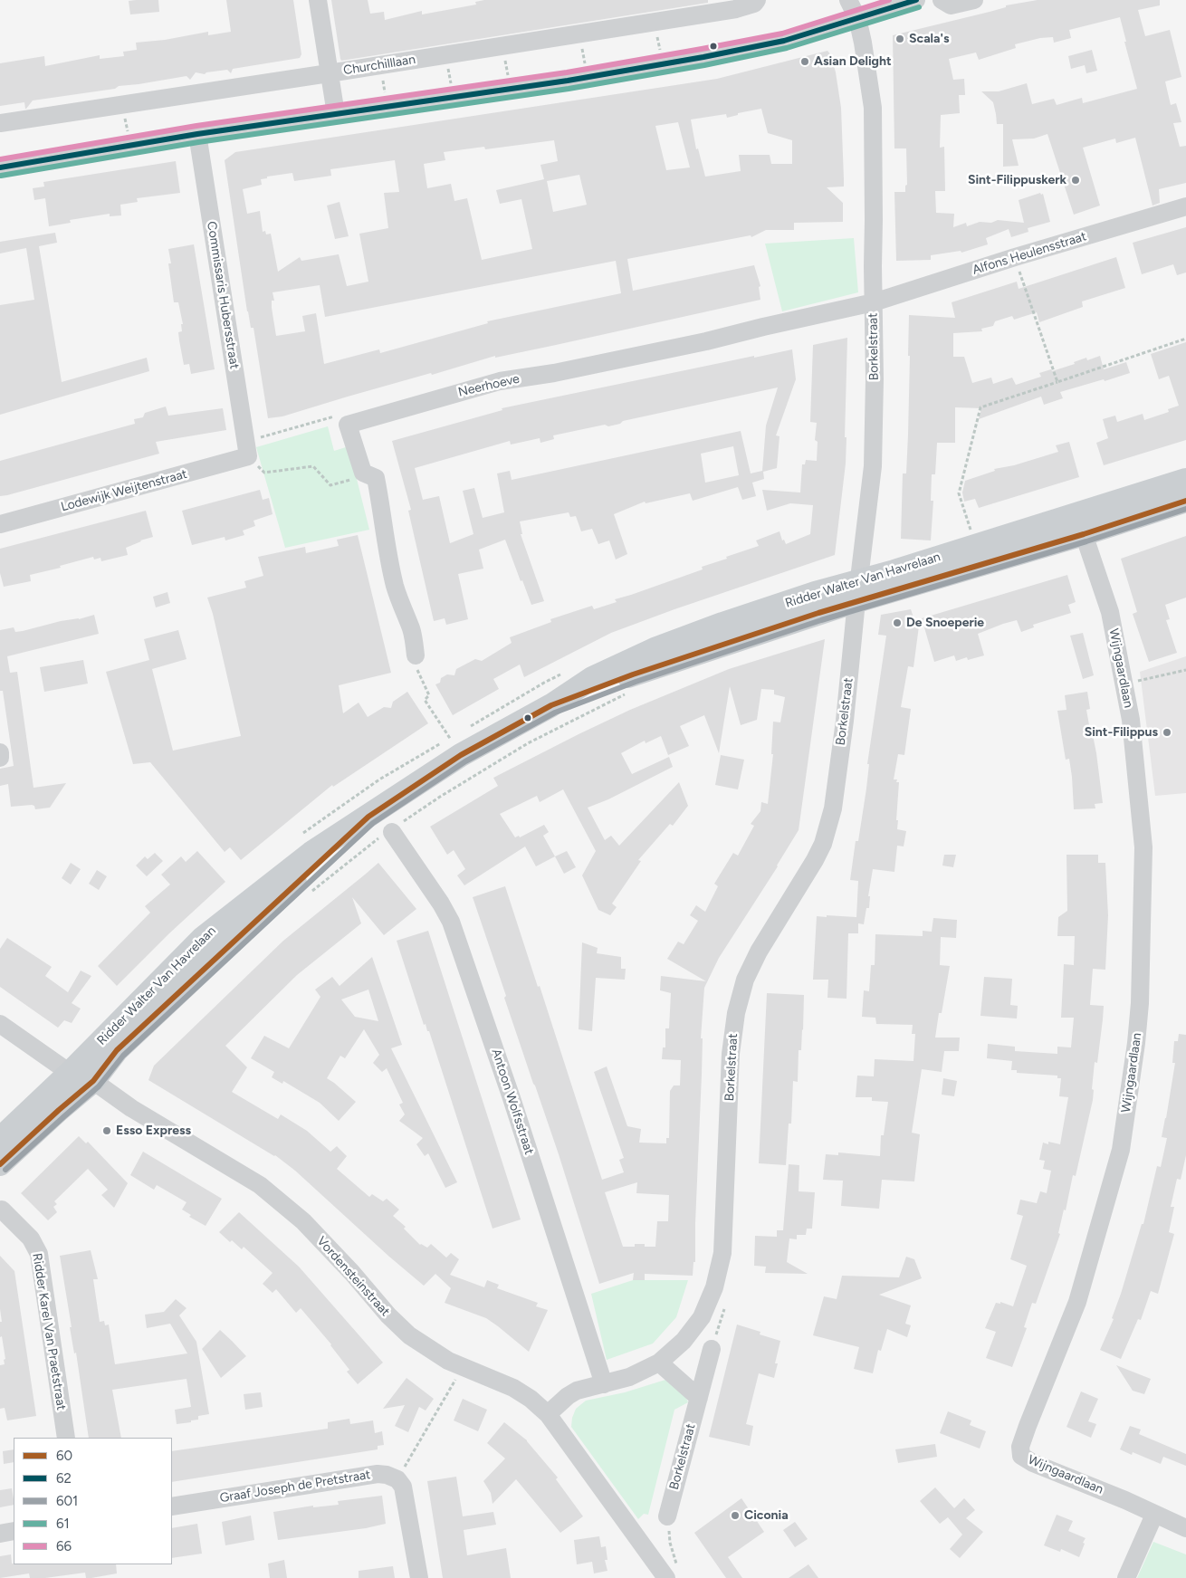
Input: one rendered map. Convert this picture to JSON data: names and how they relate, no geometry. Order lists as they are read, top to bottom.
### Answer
{
  "streets": {
    "main road": ["Ridder Walter Van Havrelaan"],
    "street": [
      "Churchilllaan",
      "Alfons Heulensstraat",
      "Commissaris Hubersstraat",
      "Borkelstraat",
      "Neerhoeve",
      "Lodewijk Weijtenstraat",
      "Wijngaardlaan",
      "Antoon Wolfsstraat",
      "Vordensteinstraat",
      "Ridder Karel Van Praetstraat",
      "Graaf Joseph de Pretstraat"
    ]
  },
  "crossings": [
    ["Alfons Heulensstraat", "Borkelstraat"],
    ["Alfons Heulensstraat", "Neerhoeve"],
    ["Commissaris Hubersstraat", "Lodewijk Weijtenstraat"],
    ["Borkelstraat", "Neerhoeve"],
    ["Borkelstraat", "Ridder Walter Van Havrelaan"],
    ["Borkelstraat", "Antoon Wolfsstraat"],
    ["Borkelstraat", "Vordensteinstraat"],
    ["Ridder Walter Van Havrelaan", "Wijngaardlaan"],
    ["Ridder Walter Van Havrelaan", "Vordensteinstraat"]
  ],
  "places": [
    "Scala's",
    "Asian Delight",
    "Sint-Filippuskerk",
    "De Snoeperie",
    "Sint-Filippus",
    "Esso Express",
    "Ciconia"
  ],
  "lines": [
    "transit line 62",
    "transit line 66",
    "transit line 61",
    "transit line 60",
    "transit line 601"
  ],
  "legend": [
    "60",
    "62",
    "601",
    "61",
    "66"
  ]
}
